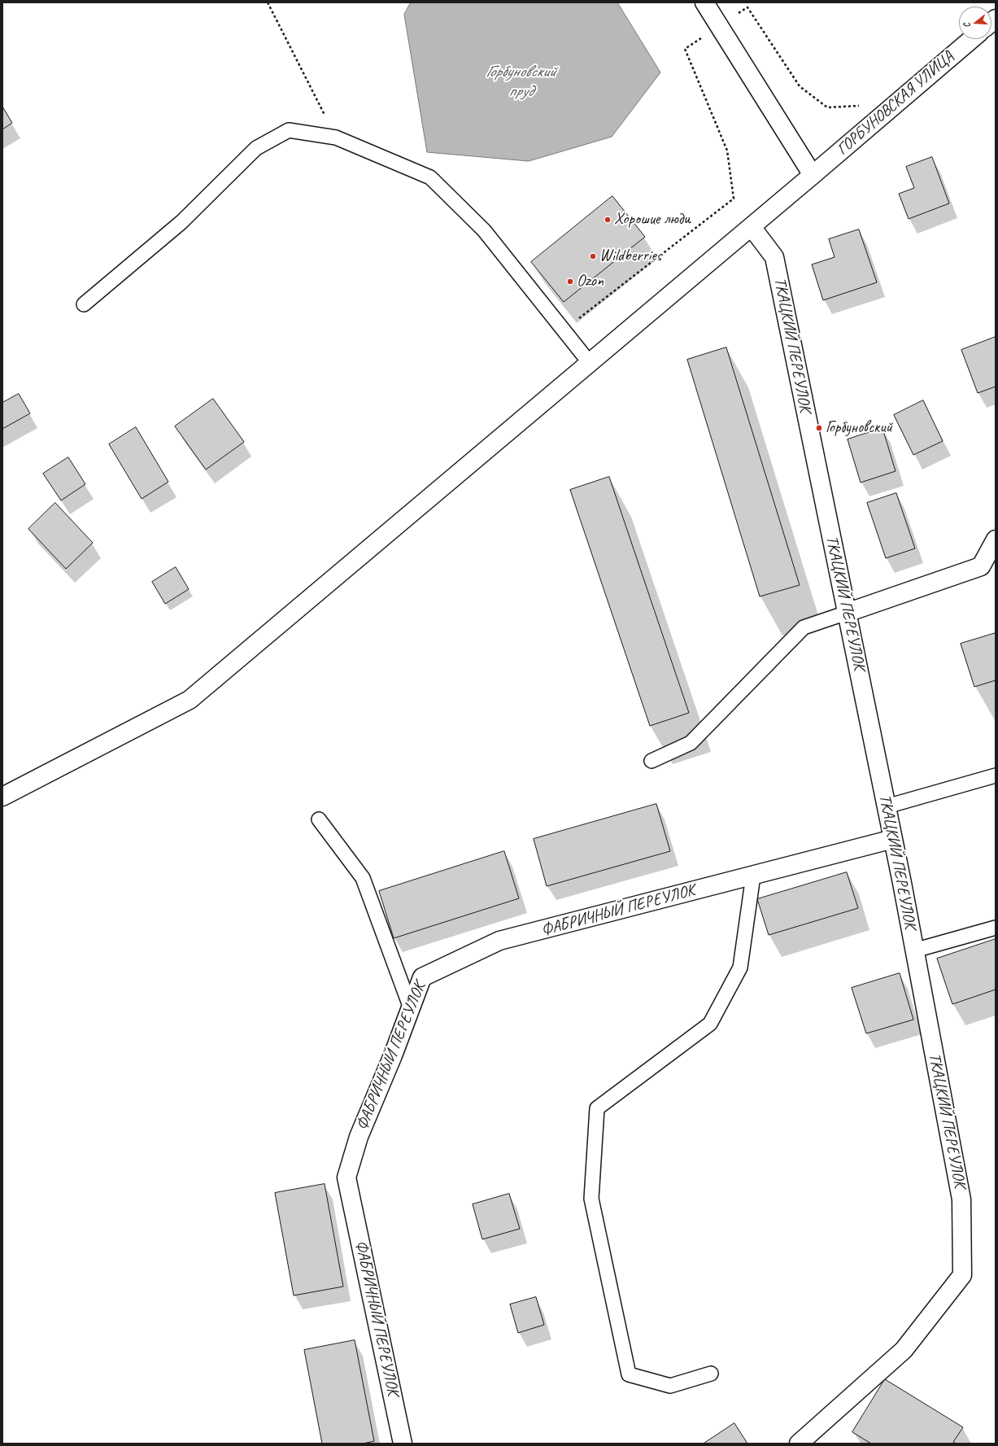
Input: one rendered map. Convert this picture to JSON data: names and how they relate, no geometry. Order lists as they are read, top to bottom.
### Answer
{
  "streets": {
    "street": ["ГОРБУНОВСКАЯ УЛИЦА", "ТКАЦКИЙ ПЕРЕУЛОК", "ФАБРИЧНЫЙ ПЕРЕУЛОК"]
  },
  "crossings": [
    ["ГОРБУНОВСКАЯ УЛИЦА", "ТКАЦКИЙ ПЕРЕУЛОК"],
    ["ТКАЦКИЙ ПЕРЕУЛОК", "ФАБРИЧНЫЙ ПЕРЕУЛОК"]
  ],
  "water": ["Горбуновский пруд"],
  "places": [
    "Хорошие люди",
    "Wildberries",
    "Ozon",
    "Горбуновский"
  ],
  "north": "left"
}
